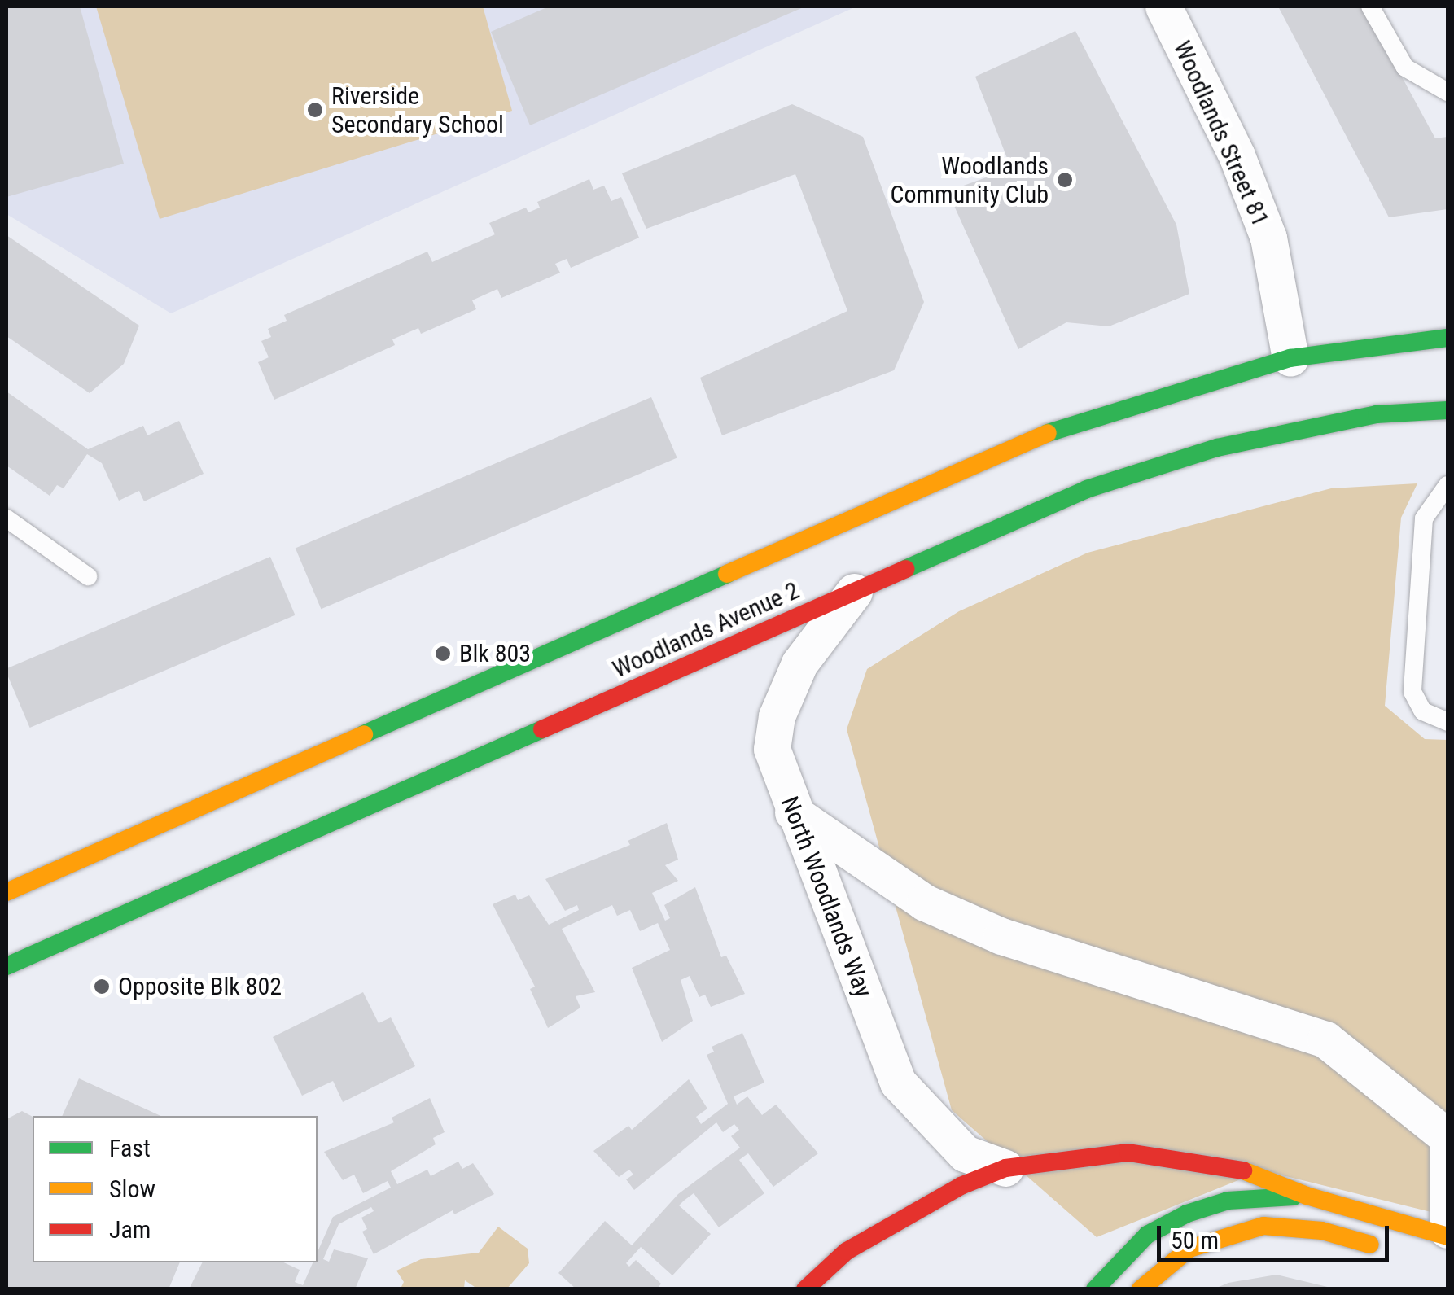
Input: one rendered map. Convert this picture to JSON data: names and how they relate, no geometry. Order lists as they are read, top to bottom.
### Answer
{
  "streets": {
    "main road": ["Woodlands Avenue 2"],
    "street": ["Woodlands Street 81", "North Woodlands Way"]
  },
  "crossings": [
    ["Woodlands Street 81", "Woodlands Avenue 2"],
    ["Woodlands Avenue 2", "North Woodlands Way"]
  ],
  "places": [
    "Riverside Secondary School",
    "Woodlands Community Club",
    "Blk 803",
    "Opposite Blk 802"
  ],
  "legend": ["Fast", "Slow", "Jam"],
  "scale_bar": "50 m"
}
